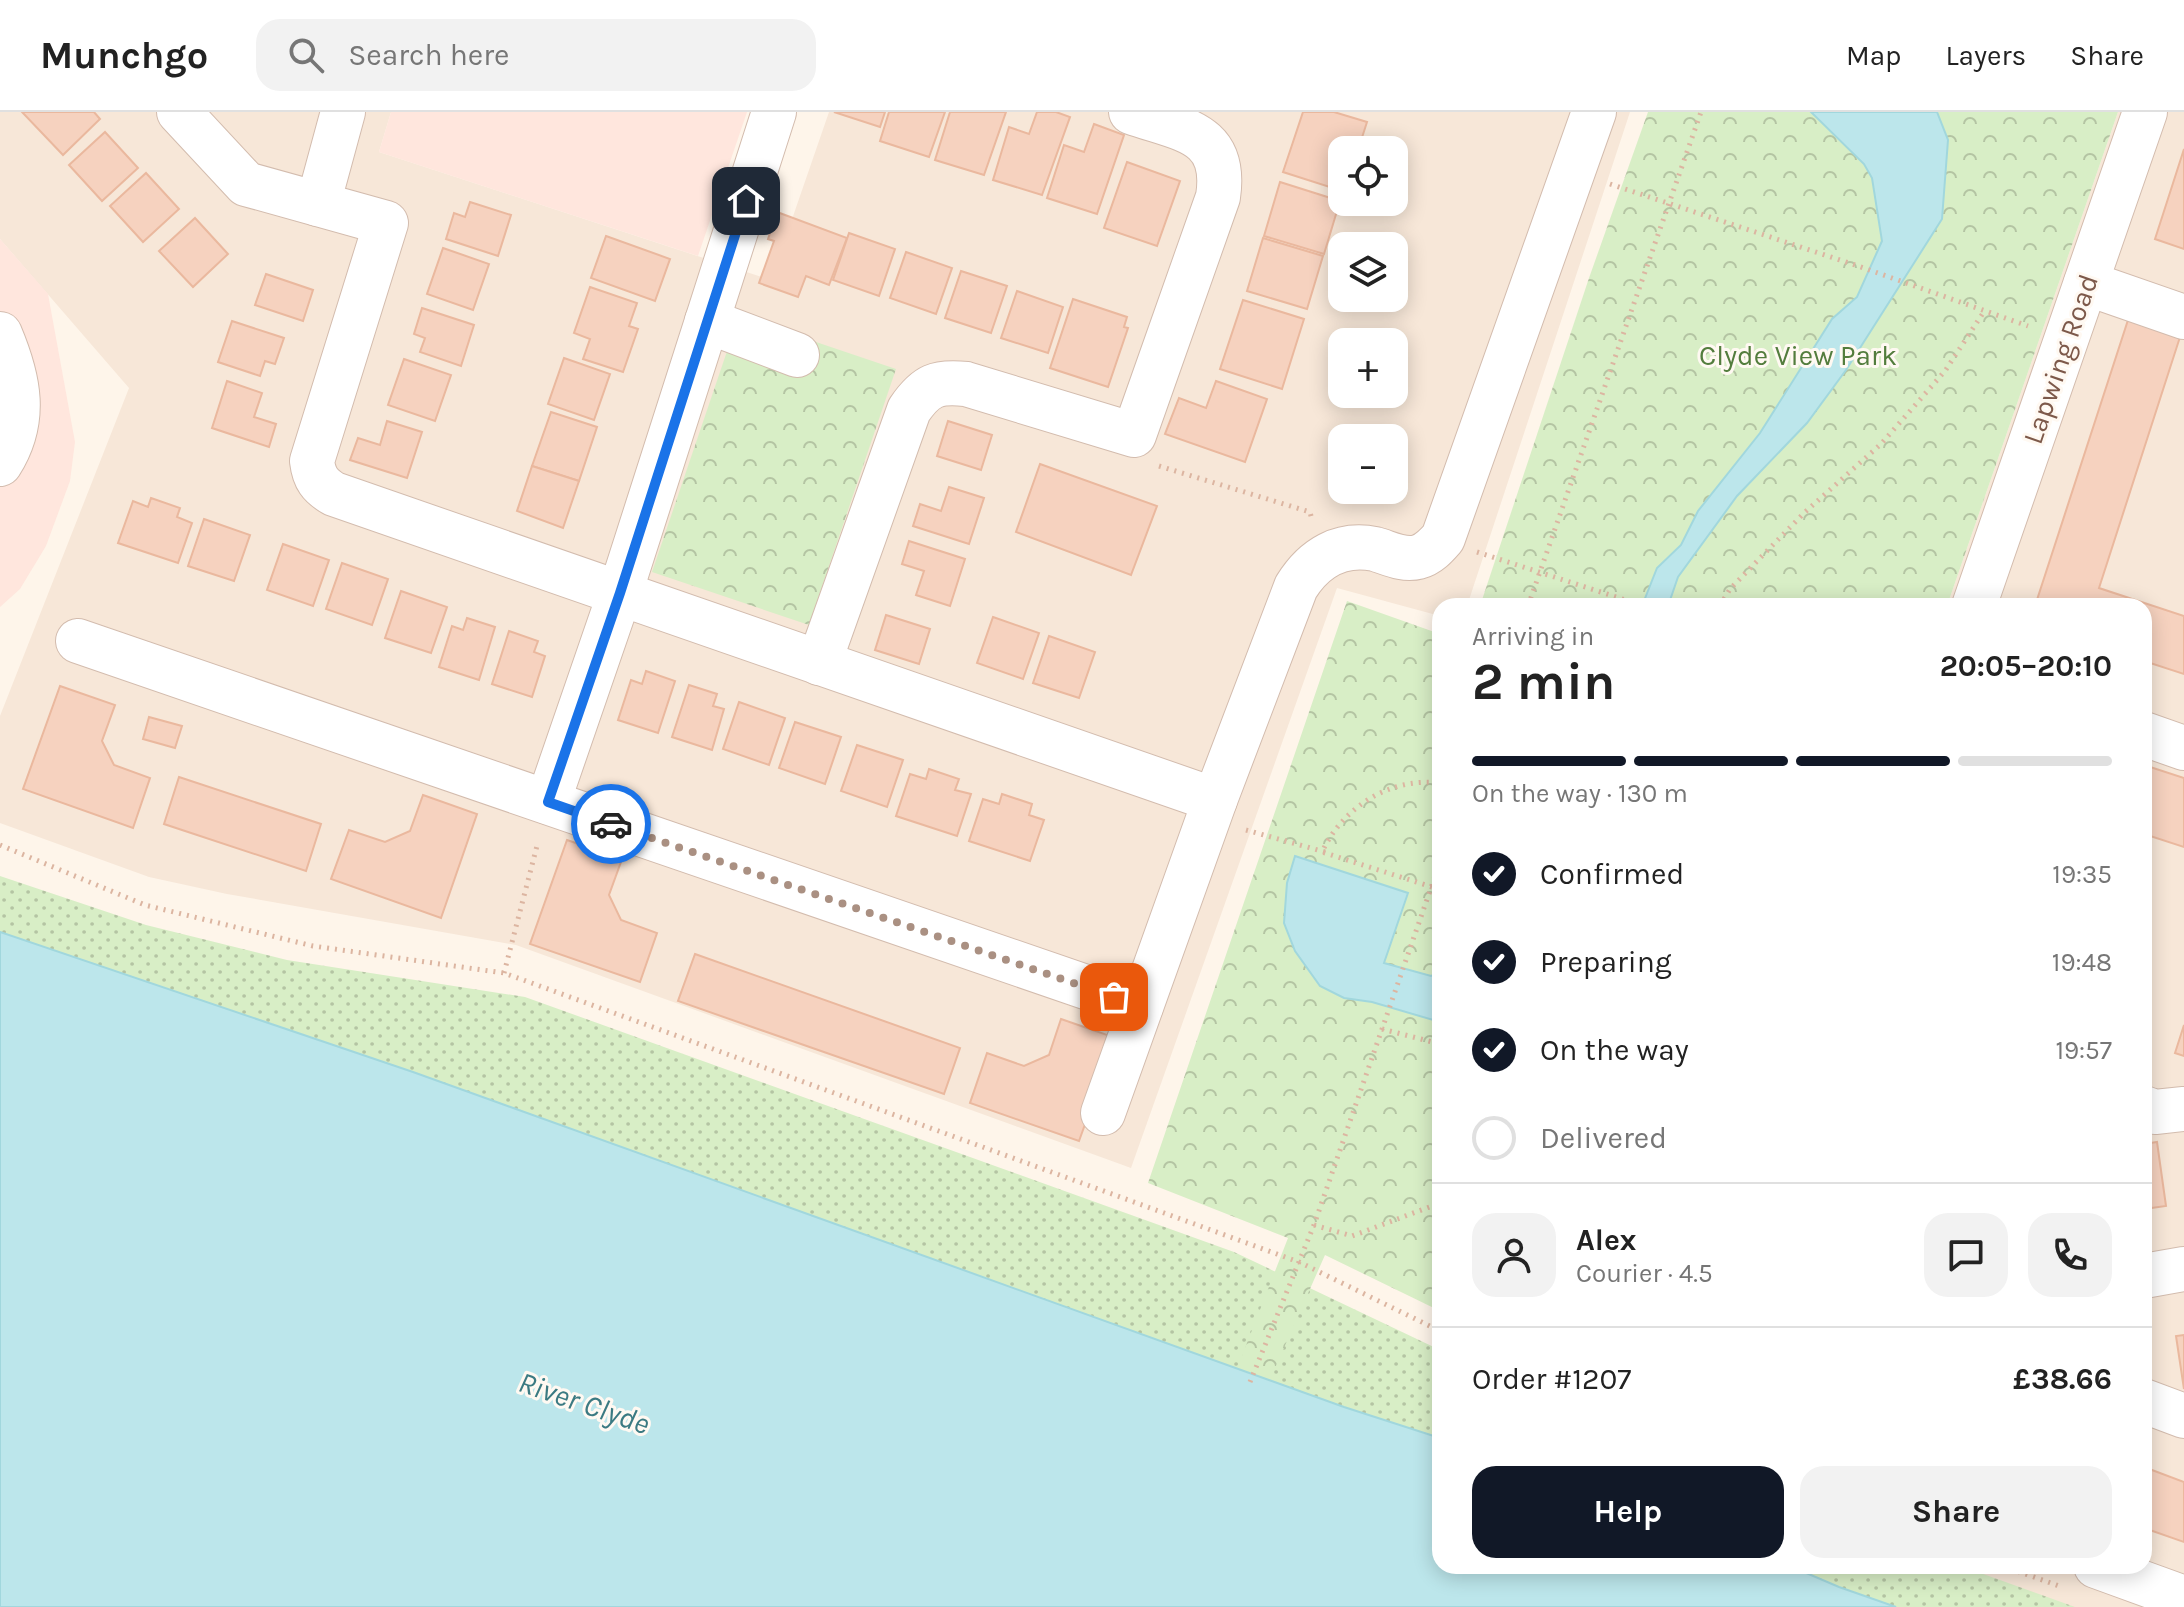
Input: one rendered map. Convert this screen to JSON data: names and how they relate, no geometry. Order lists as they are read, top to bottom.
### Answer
{
  "streets": {
    "street": ["Lapwing Road"]
  },
  "water": ["River Clyde"],
  "parks": ["Clyde View Park"],
  "page": {
    "header": "Munchgo",
    "search": "Search here",
    "nav": ["Map", "Layers", "Share"],
    "map_buttons": ["+", "−"],
    "heading": ["2 min", "Arriving in", "20:05–20:10"],
    "panel": [
      "Alex",
      "Courier · 4.5",
      "Order #1207",
      "£38.66"
    ],
    "bar": "On the way · 130 m",
    "list": [
      ["Confirmed", "19:35"],
      ["Preparing", "19:48"],
      ["On the way", "19:57"],
      "Delivered"
    ],
    "buttons": ["Help", "Share"]
  }
}
